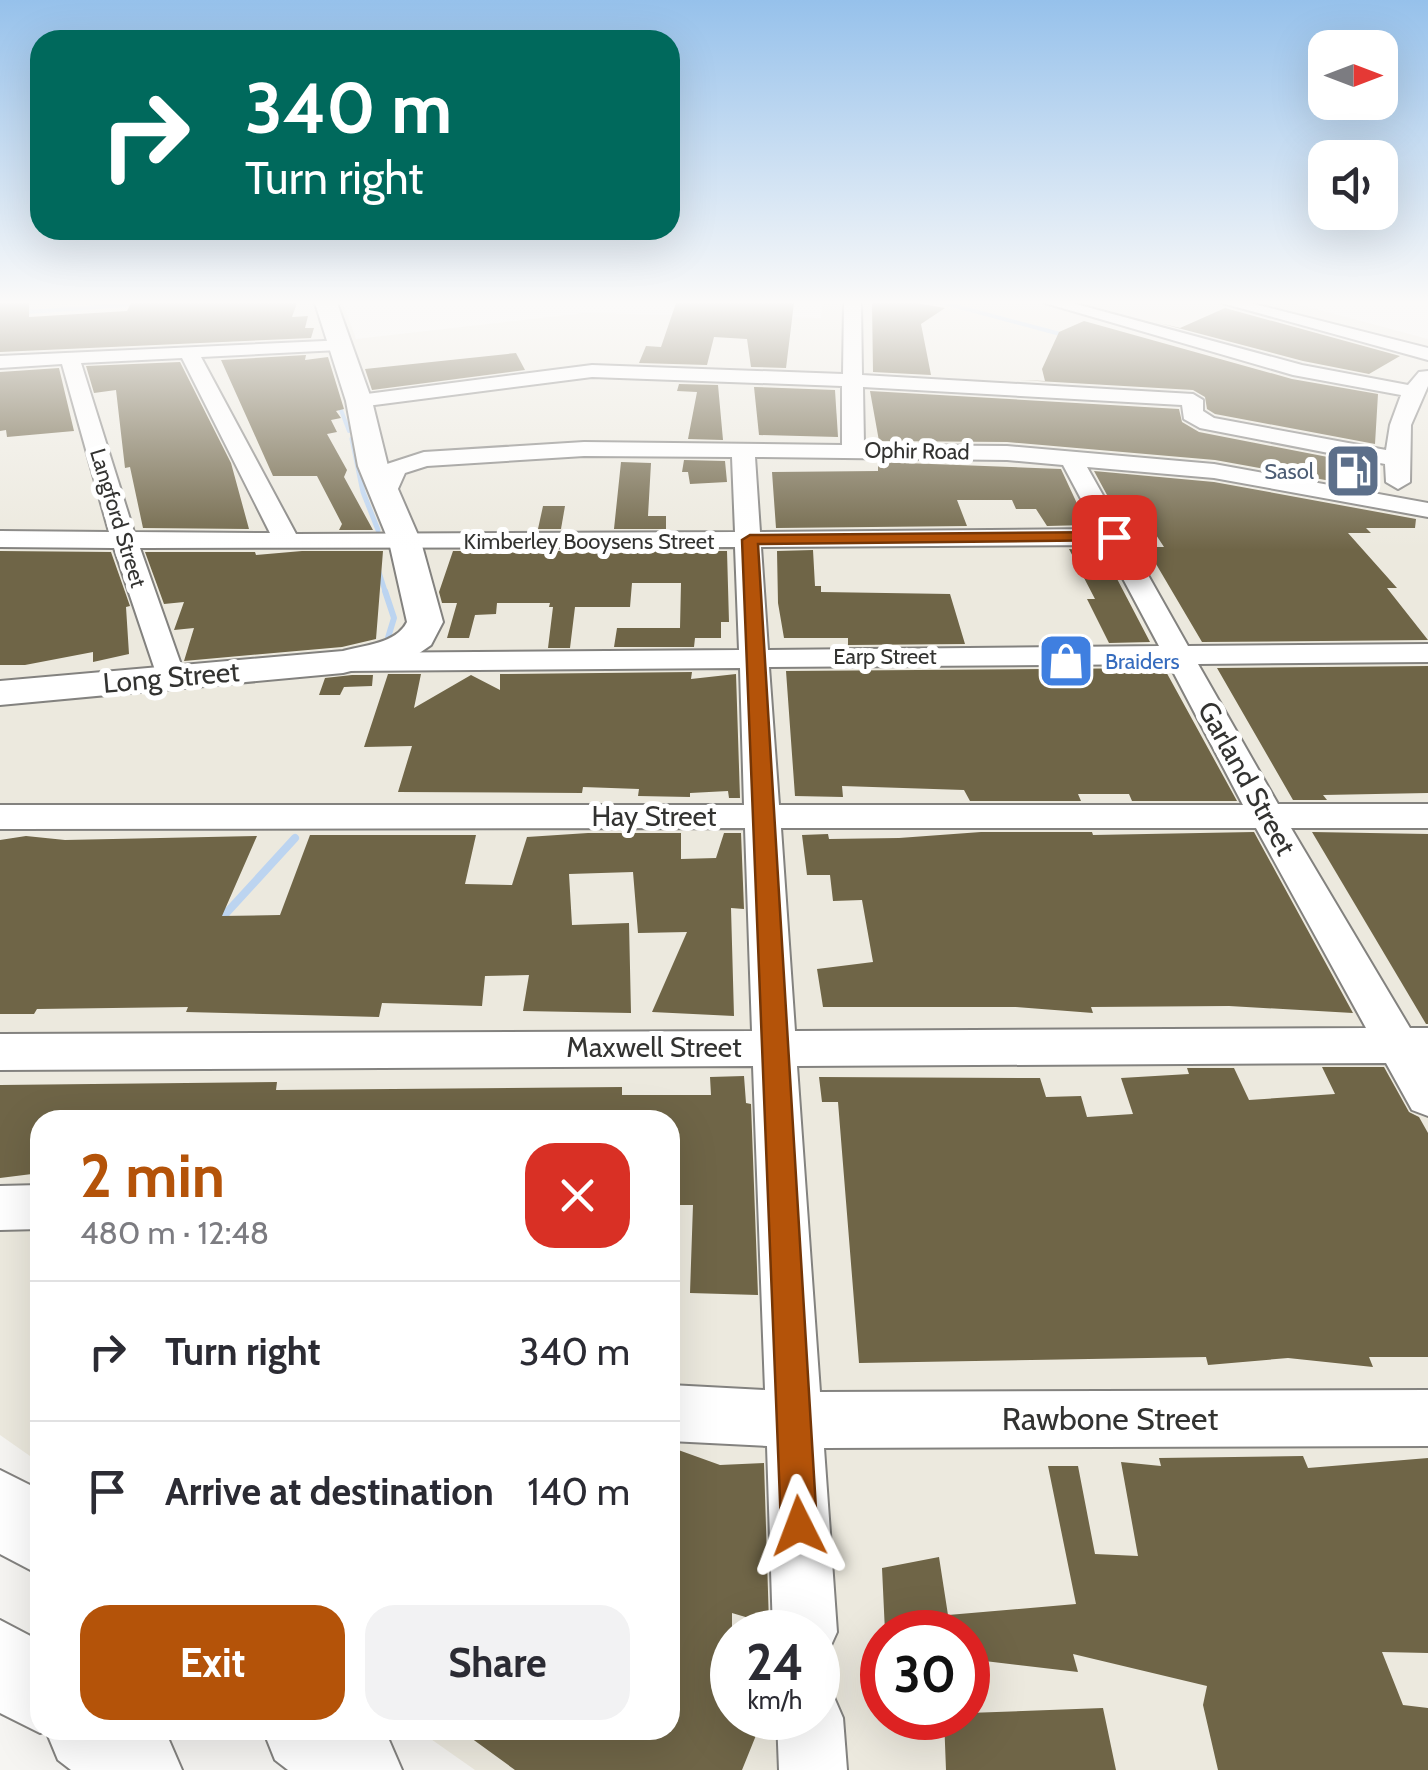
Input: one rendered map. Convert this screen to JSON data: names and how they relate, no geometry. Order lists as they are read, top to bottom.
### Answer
{
  "streets": {
    "main road": ["Long Street"],
    "street": [
      "Ophir Road",
      "Langford Street",
      "Kimberley Booysens Street",
      "Earp Street",
      "Garland Street",
      "Hay Street",
      "Maxwell Street",
      "Rawbone Street"
    ]
  },
  "crossings": [
    ["Ophir Road", "Garland Street"],
    ["Langford Street", "Kimberley Booysens Street"],
    ["Langford Street", "Long Street"],
    ["Kimberley Booysens Street", "Garland Street"],
    ["Earp Street", "Long Street"],
    ["Earp Street", "Garland Street"],
    ["Garland Street", "Hay Street"],
    ["Garland Street", "Maxwell Street"]
  ],
  "places": {
    "fuel station": ["Sasol"],
    "shop": ["Braiders"]
  },
  "north": "right",
  "page": {
    "turn": ["340 m", "Turn right"],
    "heading": ["2 min", "480 m · 12:48"],
    "list": [
      {
        "name": "Turn right",
        "value": "340 m"
      },
      {
        "name": "Arrive at destination",
        "value": "140 m"
      }
    ],
    "buttons": ["Exit", "Share"],
    "speed": "24 km/h",
    "limit": "30"
  }
}
